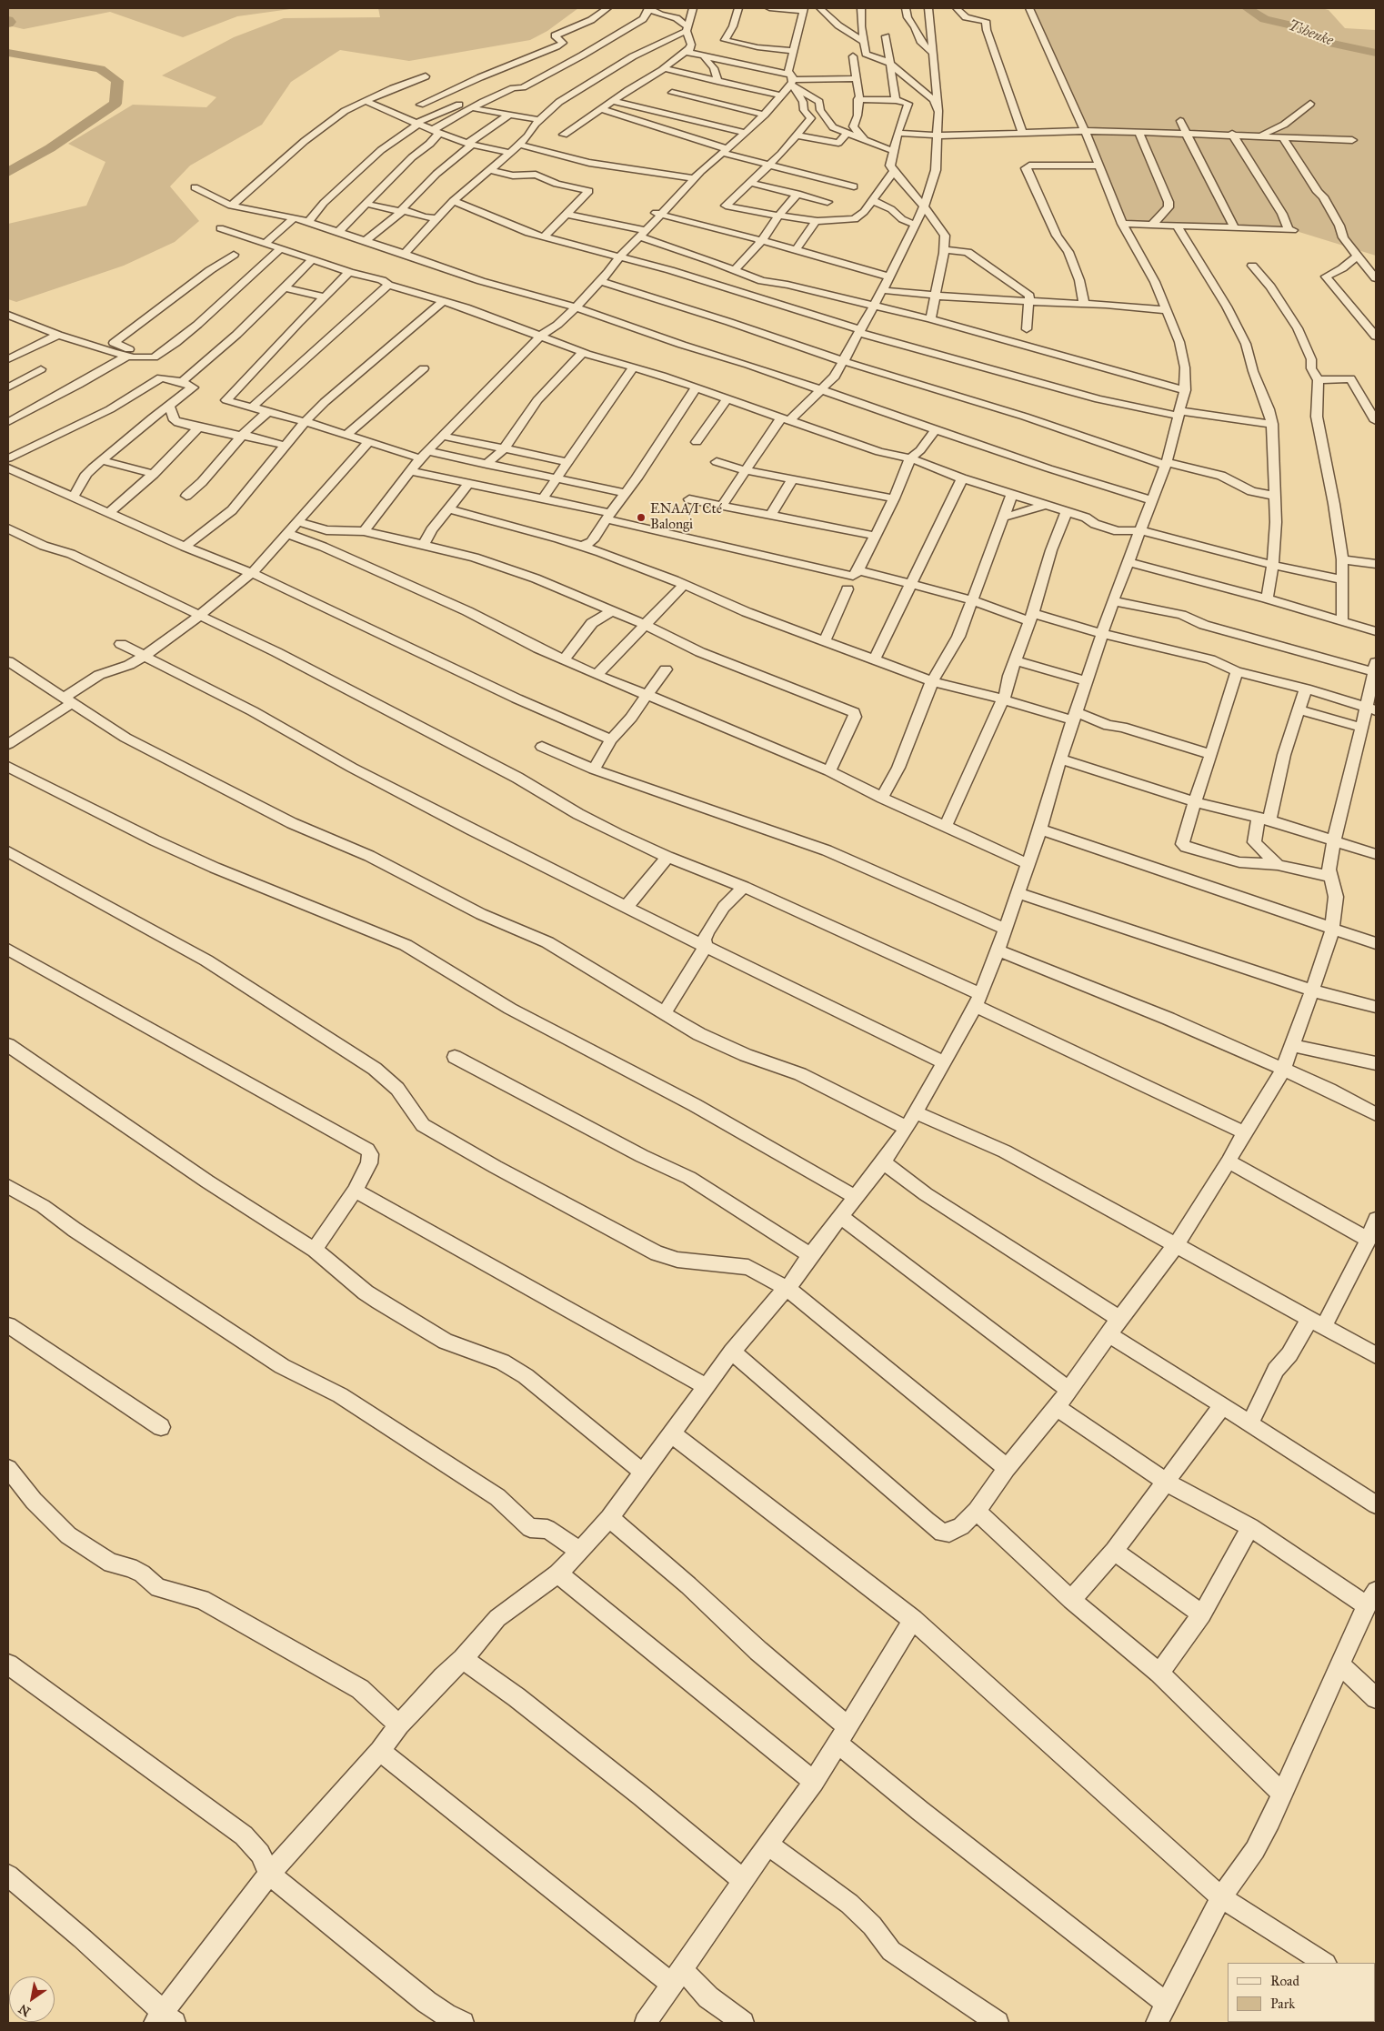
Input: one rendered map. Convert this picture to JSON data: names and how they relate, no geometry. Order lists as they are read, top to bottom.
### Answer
{
  "water": ["Tshenke"],
  "places": ["ENAA/I Cté Balongi"],
  "legend": ["Road", "Park"],
  "north": "bottom left"
}
